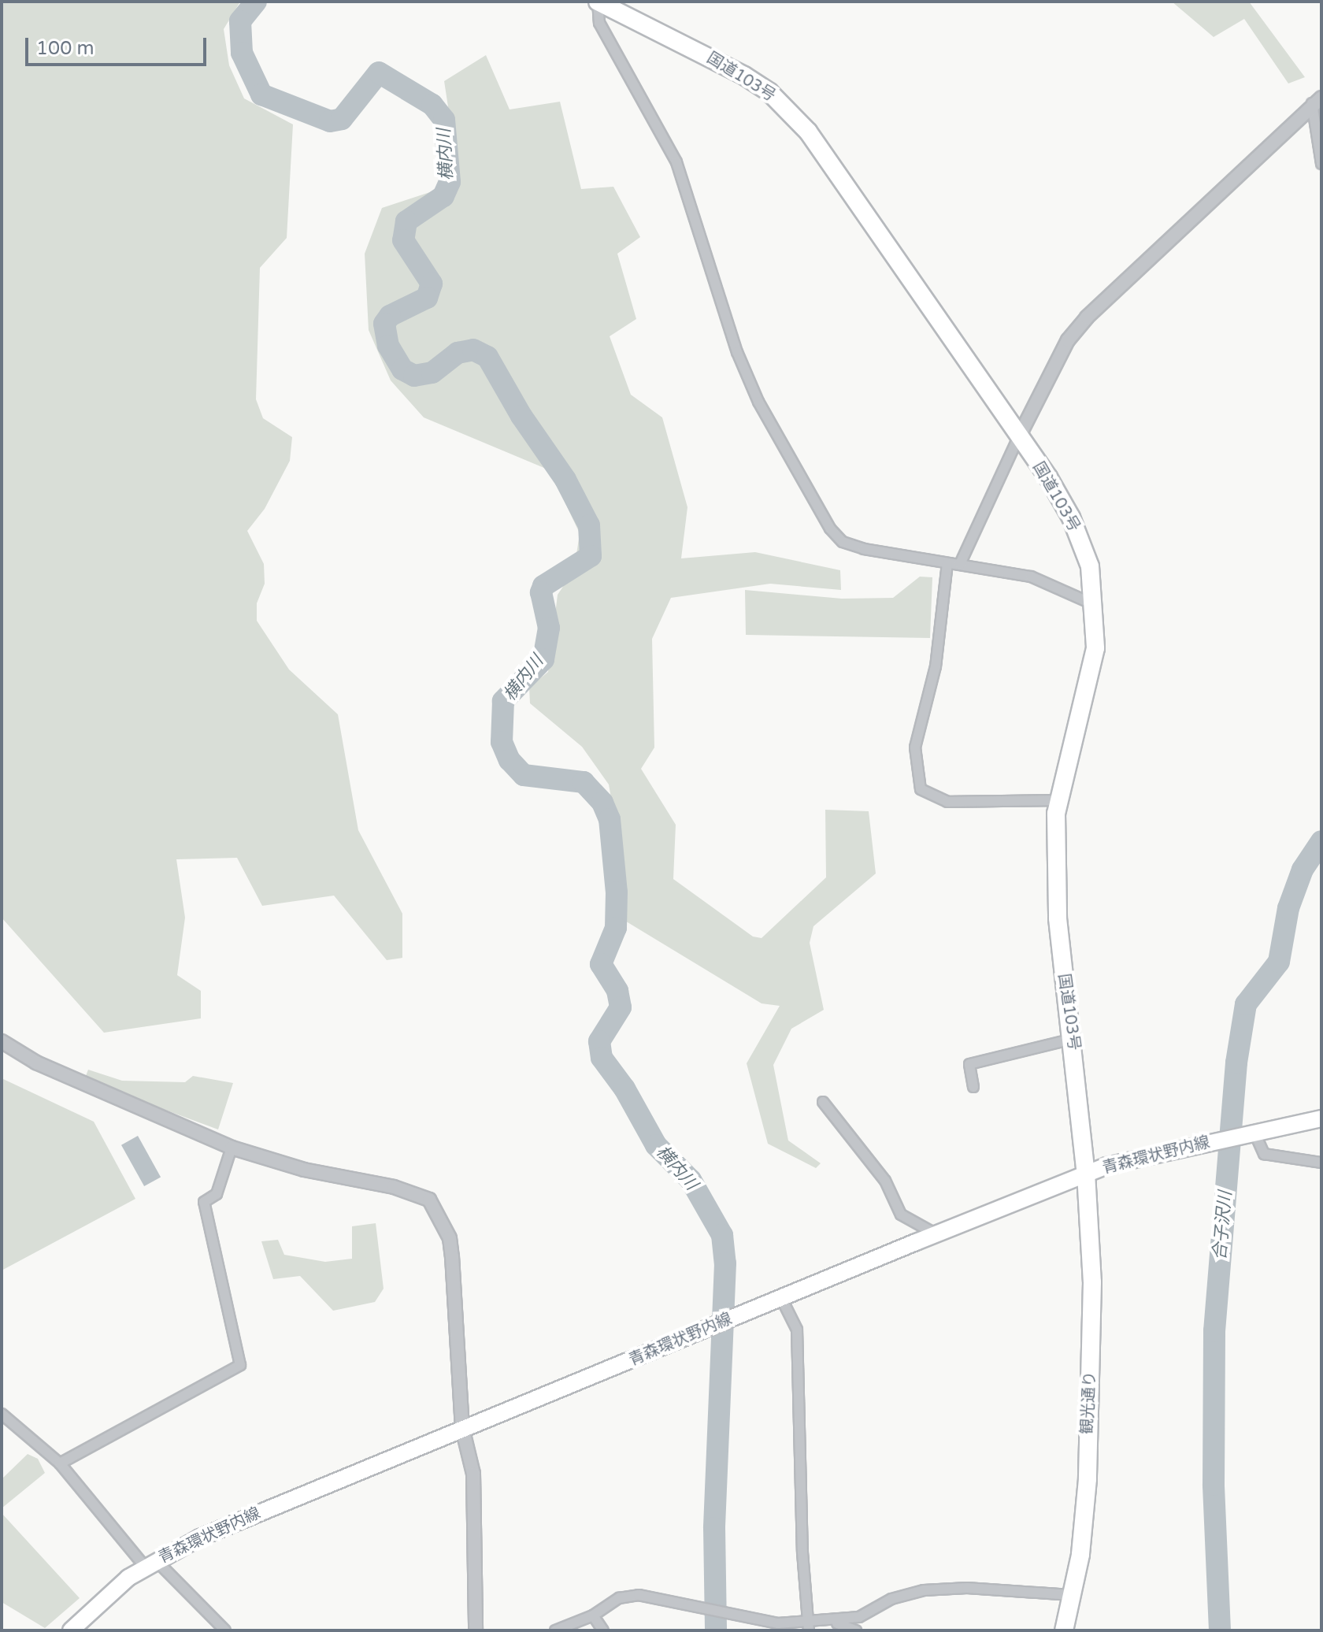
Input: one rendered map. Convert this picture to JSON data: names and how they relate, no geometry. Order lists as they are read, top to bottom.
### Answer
{
  "streets": {
    "highway": ["国道103号", "観光通り"],
    "main road": ["青森環状野内線"]
  },
  "crossings": [
    ["国道103号", "青森環状野内線"],
    ["国道103号", "観光通り"],
    ["青森環状野内線", "観光通り"]
  ],
  "water": ["横内川", "合子沢川"],
  "scale_bar": "100 m"
}
